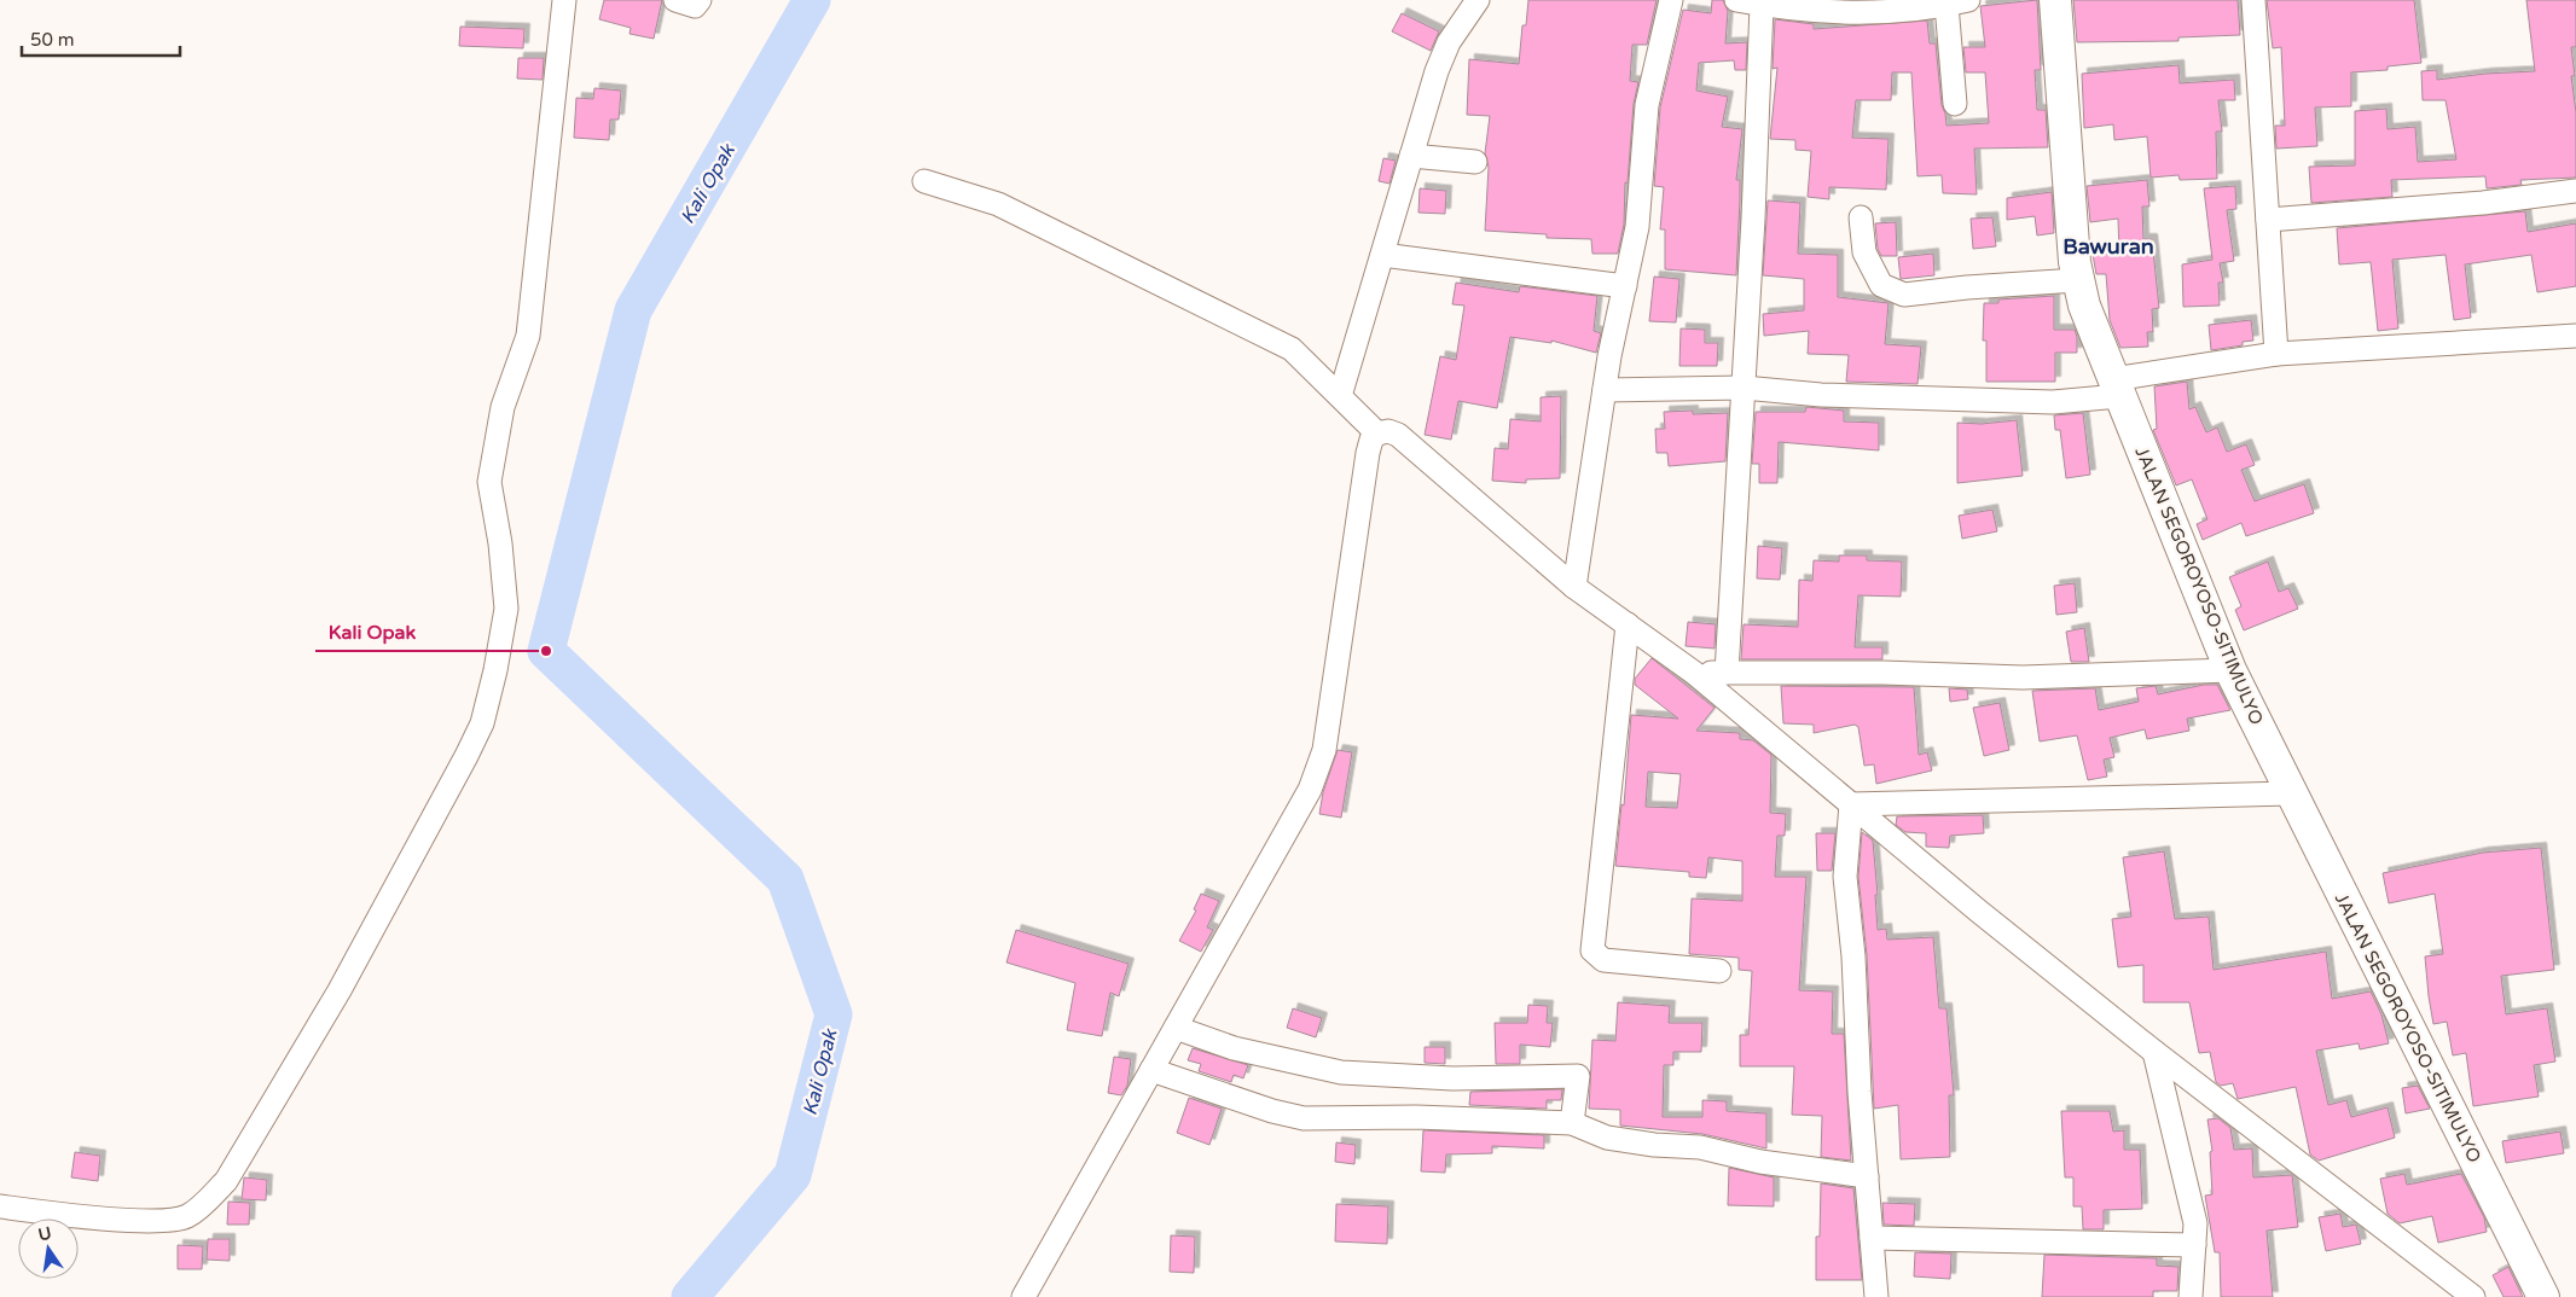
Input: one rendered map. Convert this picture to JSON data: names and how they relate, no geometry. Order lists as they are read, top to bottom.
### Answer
{
  "streets": {
    "main road": ["JALAN SEGOROYOSO-SITIMULYO"]
  },
  "districts": ["Bawuran"],
  "water": ["Kali Opak"],
  "places": ["Kali Opak"],
  "scale_bar": "50 m",
  "north": "top"
}
